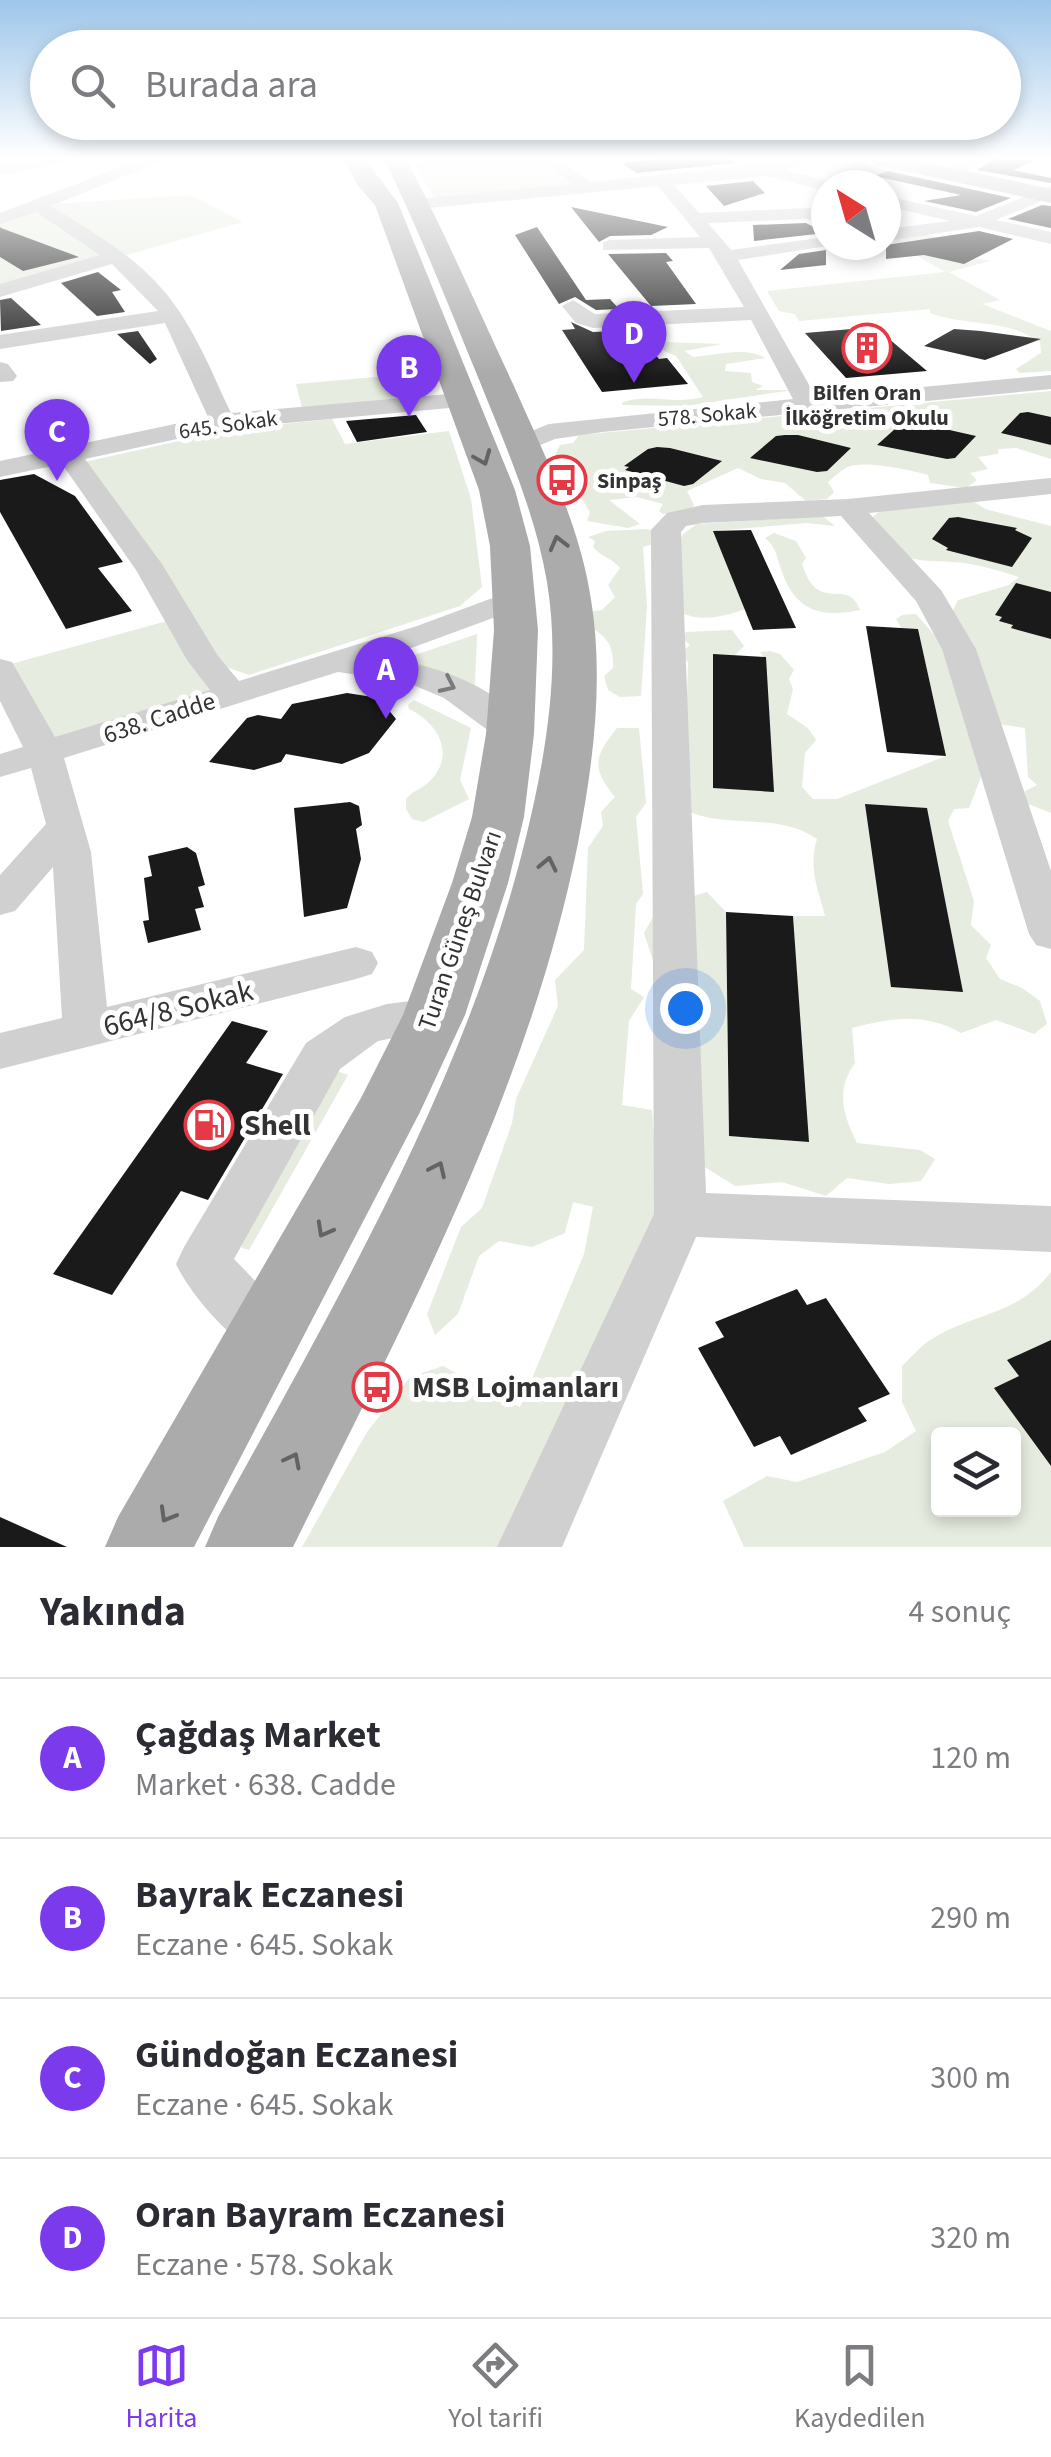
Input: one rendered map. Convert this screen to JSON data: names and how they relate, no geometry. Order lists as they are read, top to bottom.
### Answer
{
  "streets": {
    "main road": ["Turan Güneş Bulvarı"],
    "street": [
      "578. Sokak",
      "645. Sokak",
      "638. Cadde",
      "664/8 Sokak"
    ]
  },
  "crossings": [
    ["578. Sokak", "Turan Güneş Bulvarı"],
    ["645. Sokak", "Turan Güneş Bulvarı"],
    ["638. Cadde", "Turan Güneş Bulvarı"]
  ],
  "places": {
    "building": ["Bilfen Oran İlköğretim Okulu"],
    "bus stop": ["Sinpaş", "MSB Lojmanları"],
    "fuel station": ["Shell"]
  },
  "north": "top left",
  "page": {
    "search": "Burada ara",
    "pins": [
      "D",
      "B",
      "C",
      "A"
    ],
    "heading": ["Yakında", "4 sonuç"],
    "list": [
      {
        "mark": "A",
        "name": "Çağdaş Market",
        "note": "Market · 638. Cadde",
        "value": "120 m"
      },
      {
        "mark": "B",
        "name": "Bayrak Eczanesi",
        "note": "Eczane · 645. Sokak",
        "value": "290 m"
      },
      {
        "mark": "C",
        "name": "Gündoğan Eczanesi",
        "note": "Eczane · 645. Sokak",
        "value": "300 m"
      },
      {
        "mark": "D",
        "name": "Oran Bayram Eczanesi",
        "note": "Eczane · 578. Sokak",
        "value": "320 m"
      }
    ],
    "nav": ["Harita", "Yol tarifi", "Kaydedilen"]
  }
}
